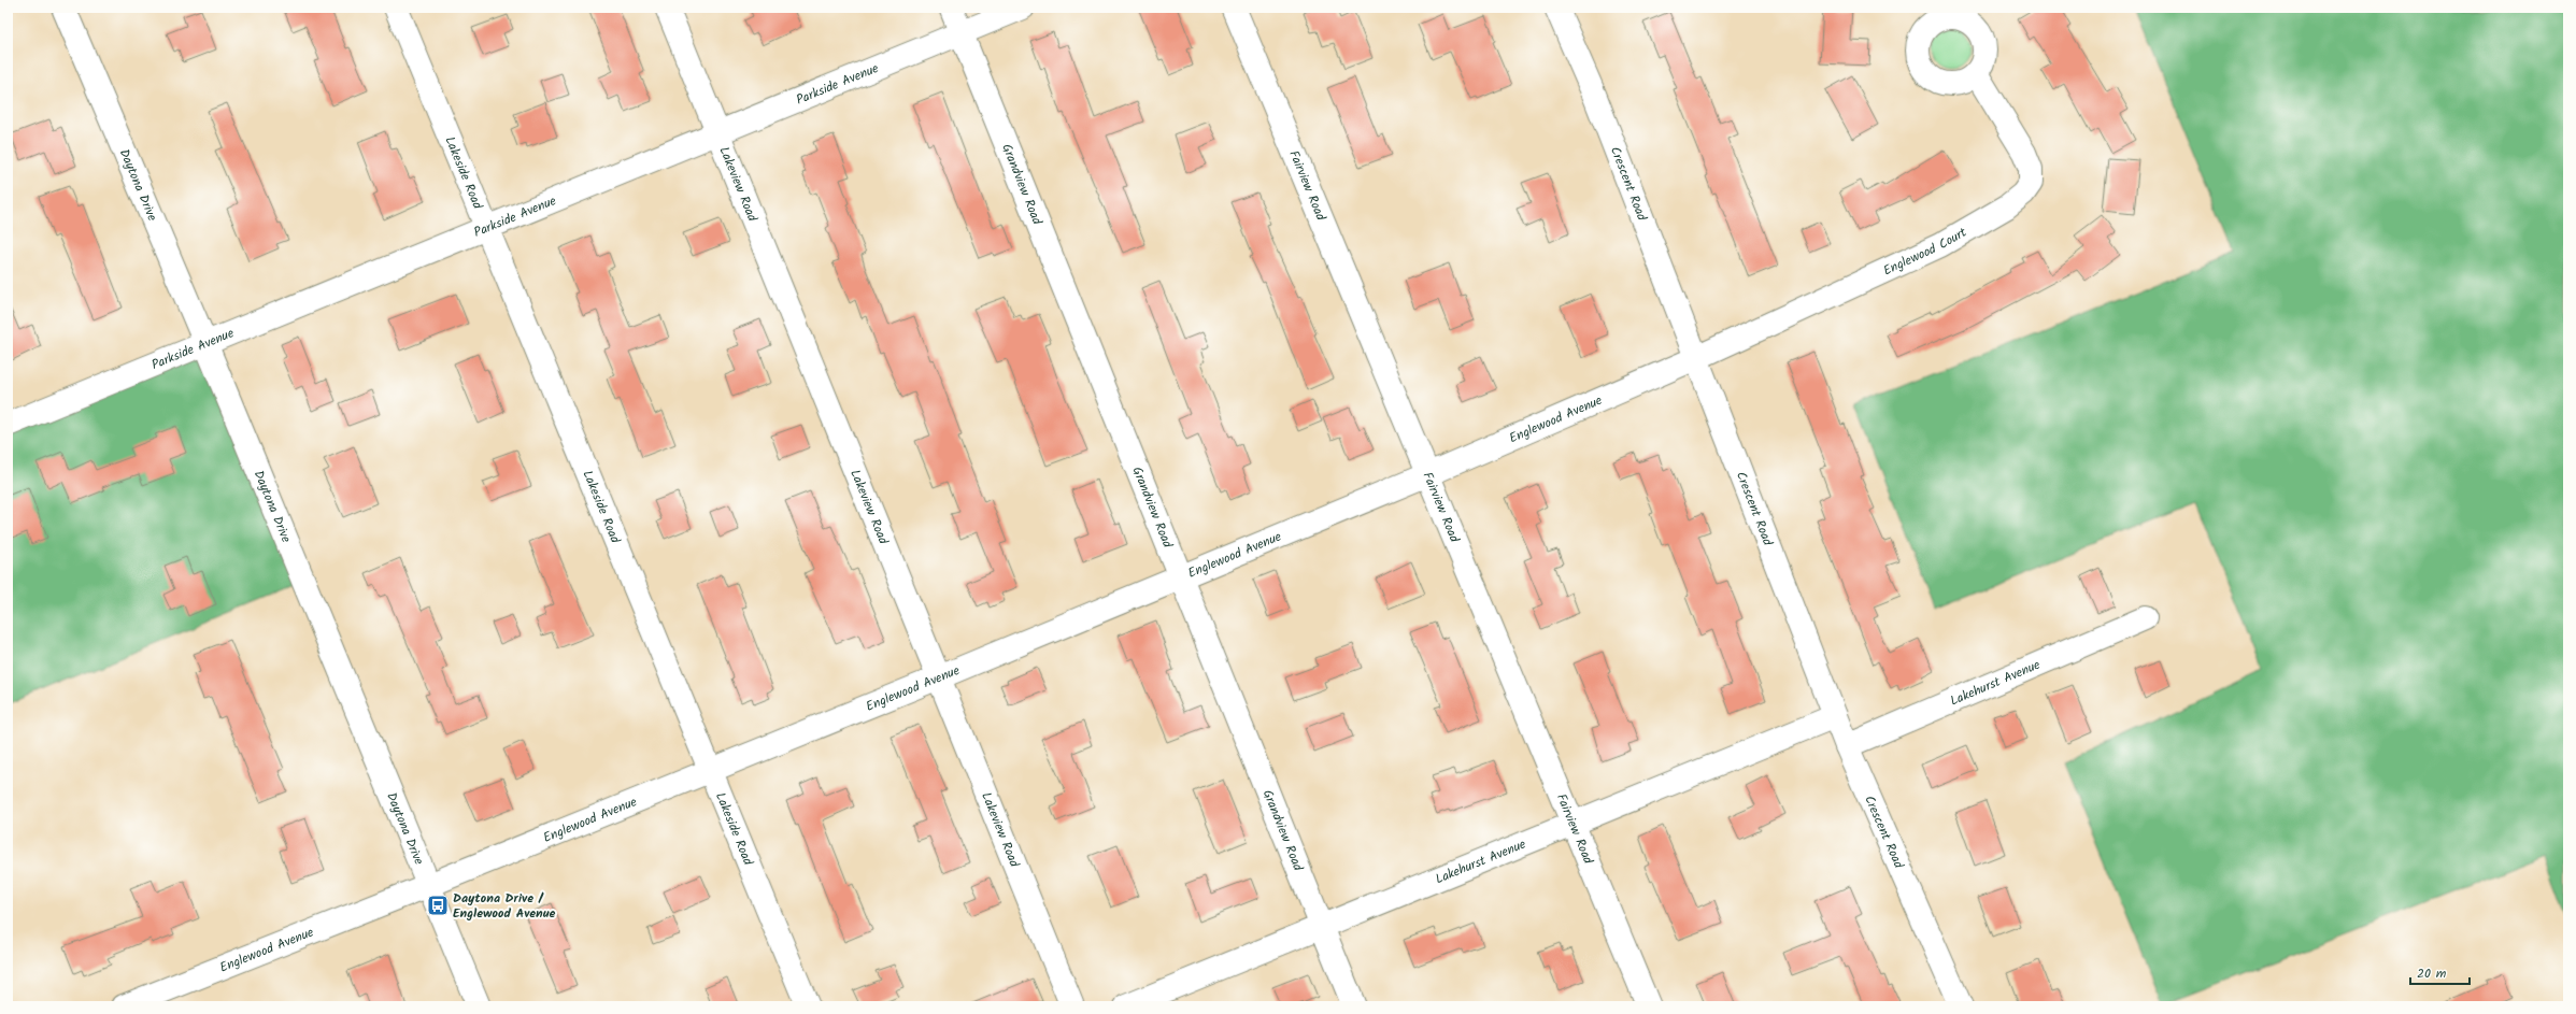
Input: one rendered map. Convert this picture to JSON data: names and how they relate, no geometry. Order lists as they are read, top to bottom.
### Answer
{
  "streets": {
    "street": [
      "Parkside Avenue",
      "Lakeside Road",
      "Lakeview Road",
      "Grandview Road",
      "Crescent Road",
      "Daytona Drive",
      "Fairview Road",
      "Englewood Court",
      "Englewood Avenue",
      "Lakehurst Avenue"
    ]
  },
  "crossings": [
    ["Parkside Avenue", "Lakeside Road"],
    ["Parkside Avenue", "Lakeview Road"],
    ["Parkside Avenue", "Grandview Road"],
    ["Parkside Avenue", "Daytona Drive"],
    ["Lakeside Road", "Englewood Avenue"],
    ["Lakeview Road", "Englewood Avenue"],
    ["Grandview Road", "Englewood Avenue"],
    ["Grandview Road", "Lakehurst Avenue"],
    ["Crescent Road", "Englewood Court"],
    ["Crescent Road", "Englewood Avenue"],
    ["Crescent Road", "Lakehurst Avenue"],
    ["Daytona Drive", "Englewood Avenue"],
    ["Fairview Road", "Englewood Avenue"],
    ["Fairview Road", "Lakehurst Avenue"],
    ["Englewood Court", "Englewood Avenue"]
  ],
  "places": {
    "bus stop": ["Daytona Drive / Englewood Avenue"]
  },
  "scale_bar": "20 m"
}
